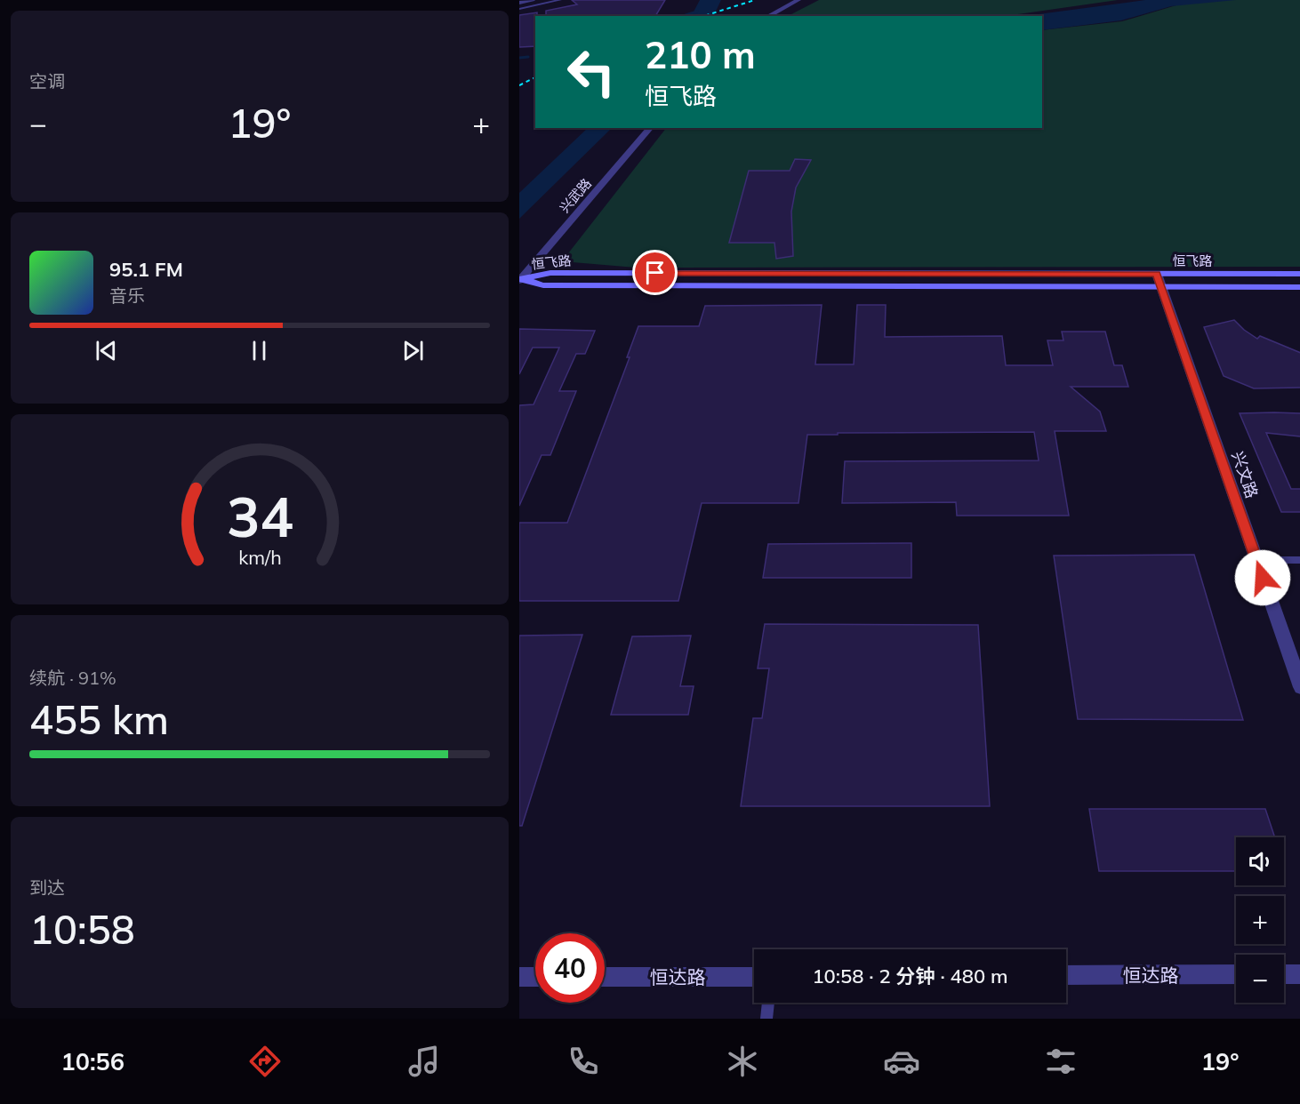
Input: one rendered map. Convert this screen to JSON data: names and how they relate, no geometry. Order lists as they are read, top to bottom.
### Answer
{
  "streets": {
    "main road": ["恒飞路"],
    "street": ["兴武路", "兴文路", "恒达路"]
  },
  "crossings": [
    ["兴武路", "恒飞路"],
    ["恒飞路", "兴文路"]
  ],
  "page": {
    "tile": [
      "空调",
      ["续航 · 91%", "455 km"],
      ["到达", "10:58"]
    ],
    "turn": ["210 m", "恒飞路"],
    "heat": ["−", "19°", "+"],
    "song": ["95.1 FM", "音乐"],
    "map_buttons": ["+", "−"],
    "limit": "40",
    "trip": "10:58 · 2 分钟 · 480 m",
    "tabs": ["10:56", "19°"],
    "gauge": ["34", "km/h"]
  }
}
